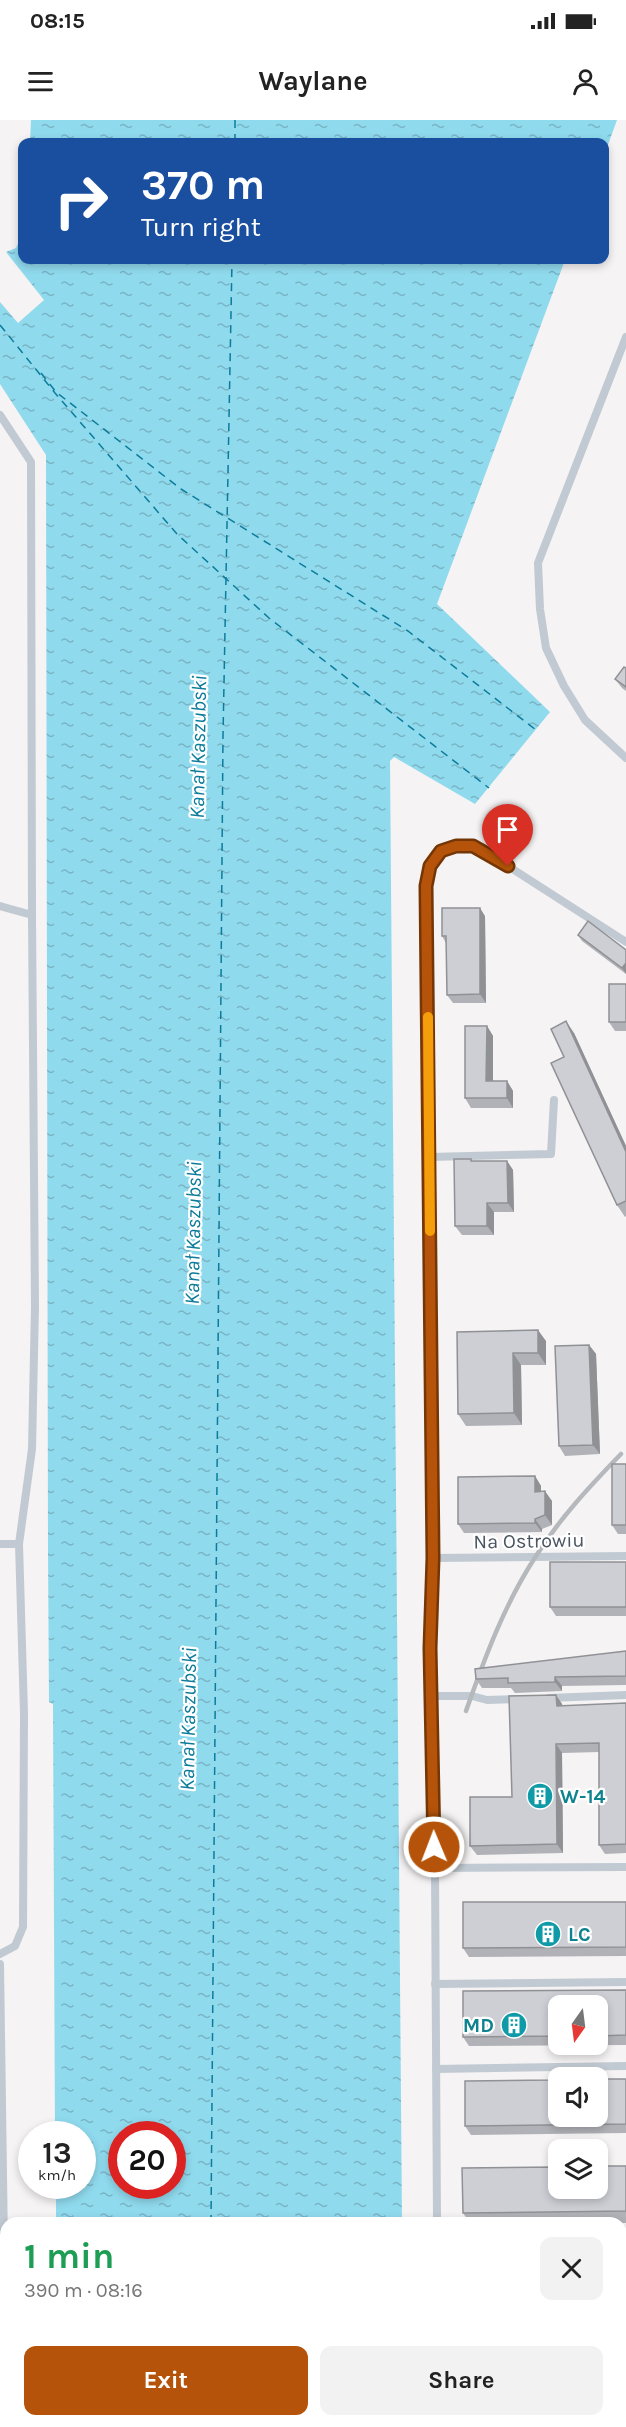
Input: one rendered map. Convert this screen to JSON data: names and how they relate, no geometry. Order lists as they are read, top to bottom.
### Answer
{
  "streets": {
    "lane": ["Na Ostrowiu"]
  },
  "water": ["Kanał Kaszubski"],
  "places": {
    "building": ["W-14", "LC", "MD"]
  },
  "north": "bottom",
  "page": {
    "status": "08:15",
    "header": "Waylane",
    "turn": ["370 m", "Turn right"],
    "speed": "13 km/h",
    "limit": "20",
    "heading": ["1 min", "390 m · 08:16"],
    "buttons": ["Exit", "Share"]
  }
}
